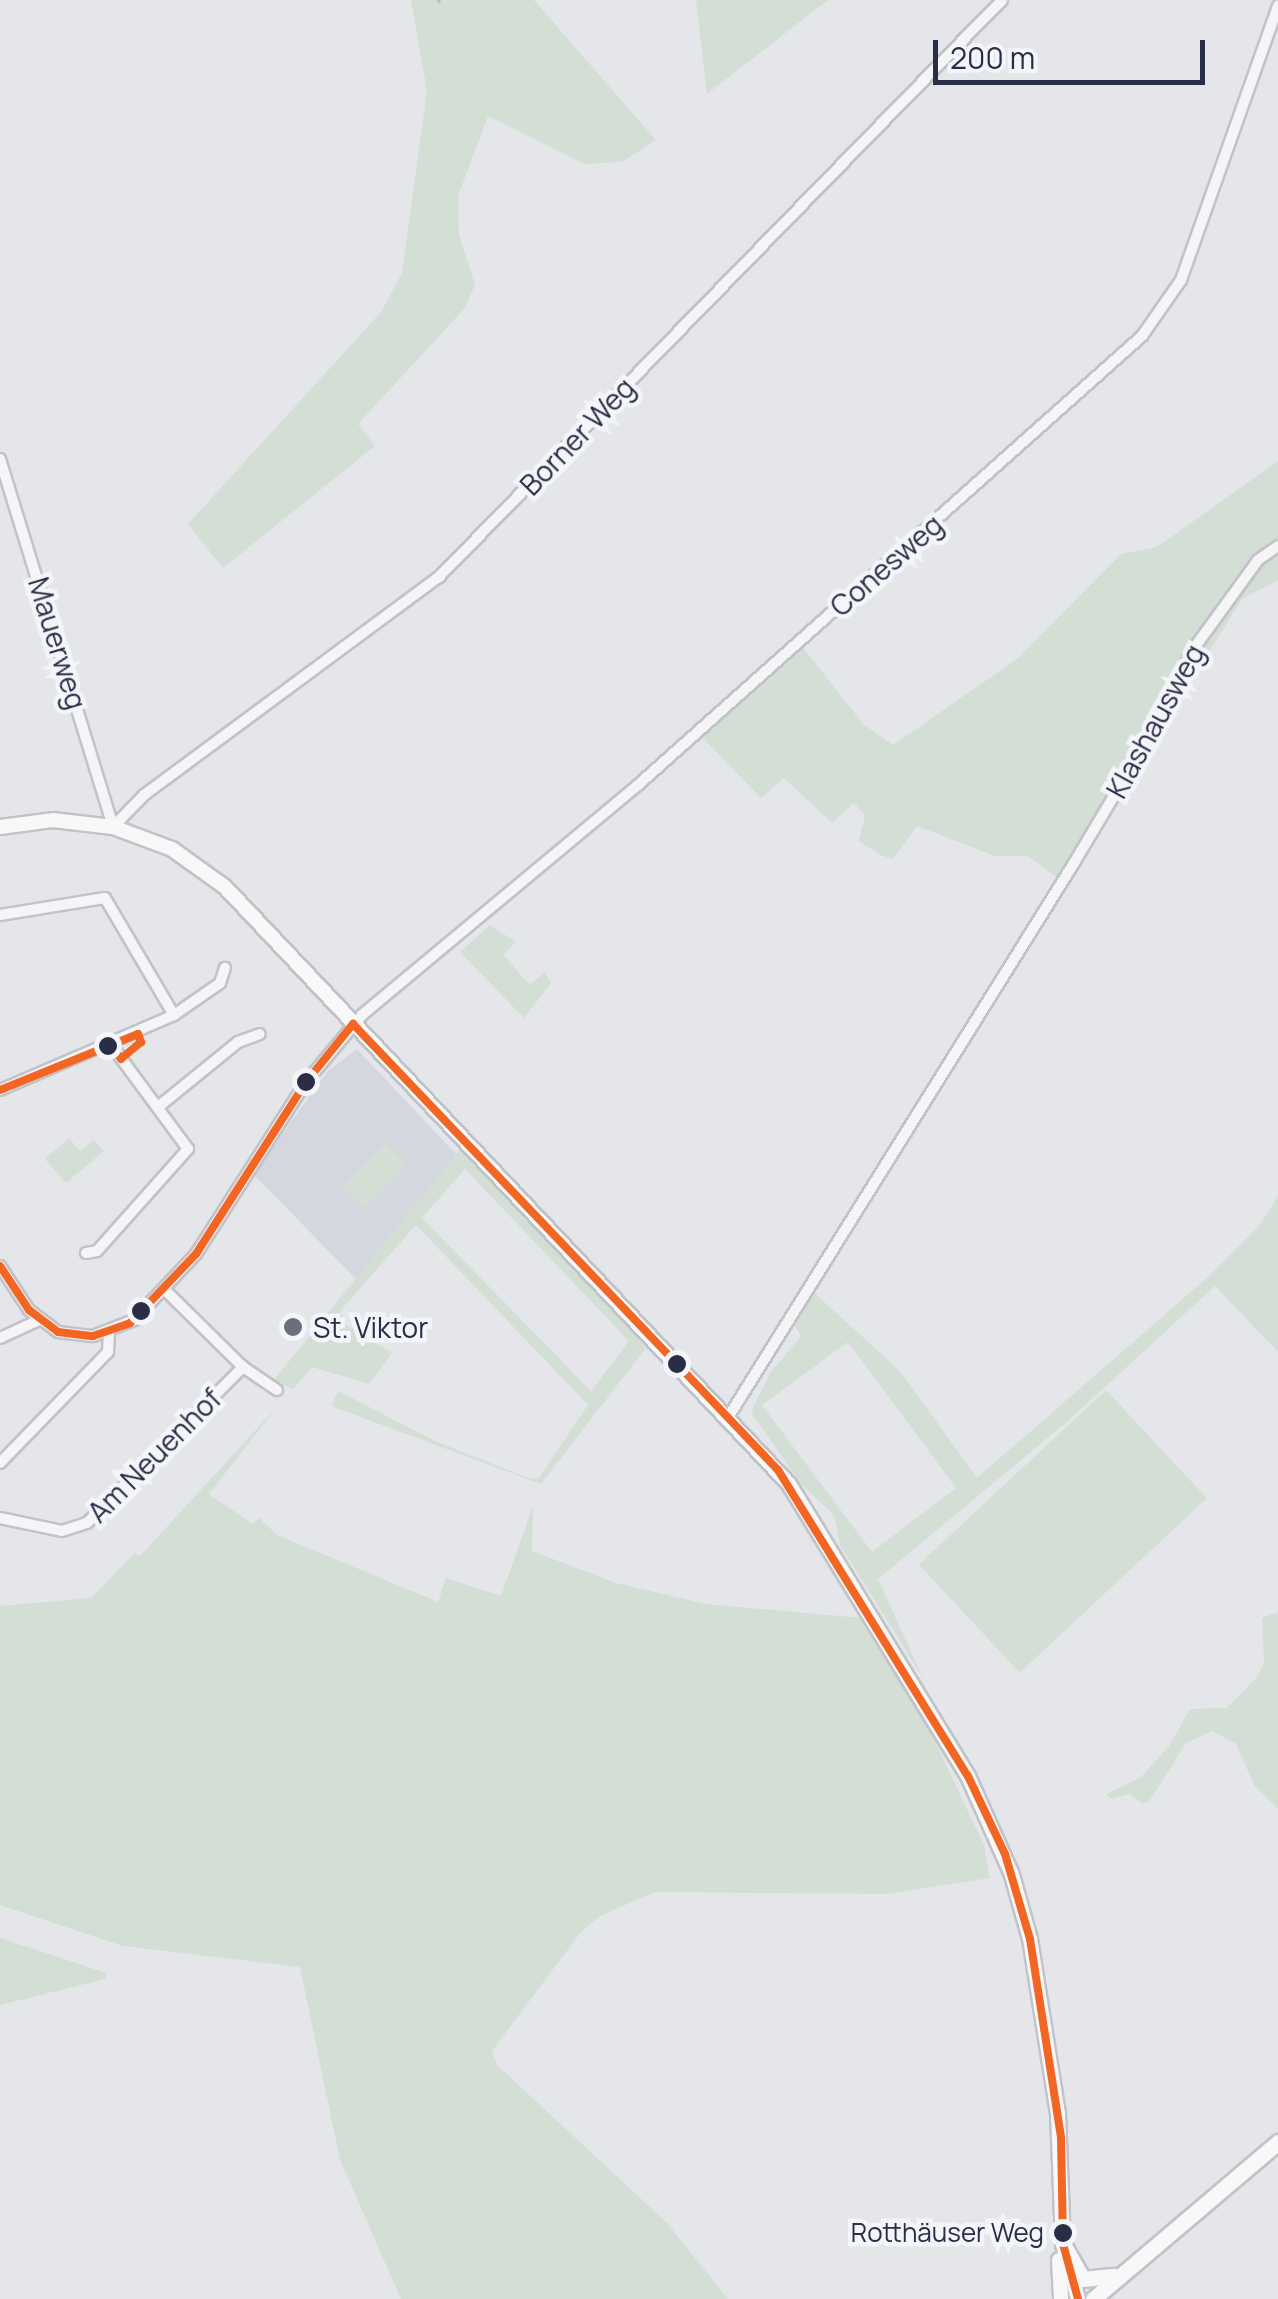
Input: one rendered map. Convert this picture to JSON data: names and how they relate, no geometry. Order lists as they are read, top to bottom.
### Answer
{
  "streets": {
    "street": [
      "Borner Weg",
      "Conesweg",
      "Mauerweg",
      "Klashausweg",
      "Am Neuenhof"
    ]
  },
  "crossings": [
    ["Borner Weg", "Mauerweg"],
    ["Conesweg", "Am Neuenhof"]
  ],
  "places": ["St. Viktor", "Rotthäuser Weg"],
  "scale_bar": "200 m"
}
